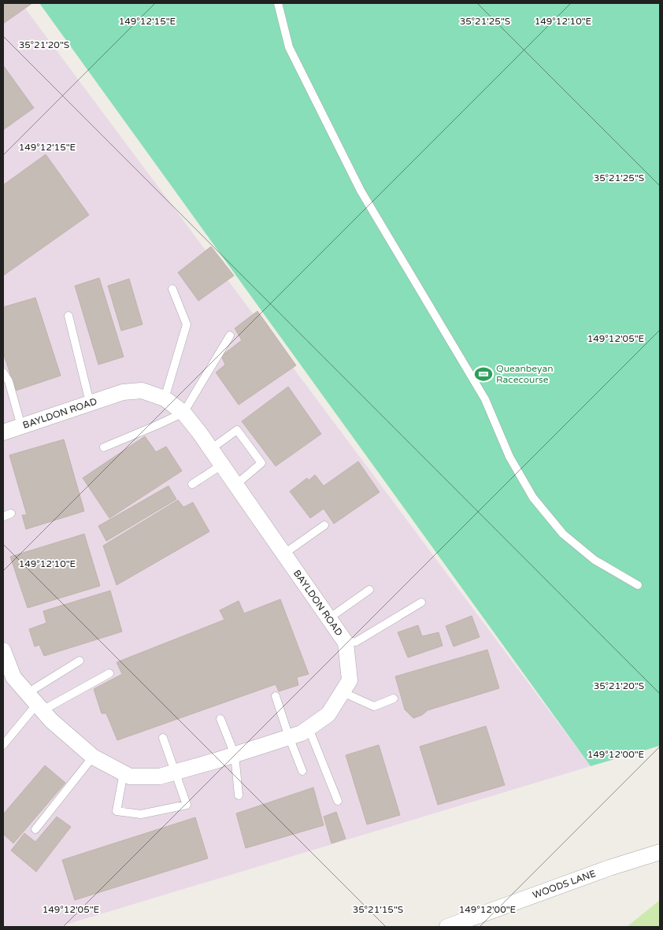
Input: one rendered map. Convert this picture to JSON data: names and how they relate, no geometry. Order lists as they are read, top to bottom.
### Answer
{
  "streets": {
    "street": ["BAYLDON ROAD", "WOODS LANE"]
  },
  "places": {
    "sports": ["Queanbeyan Racecourse"]
  },
  "coordinates": [
    "149°12'15\"E",
    "35°21'25\"S",
    "149°12'10\"E",
    "35°21'20\"S",
    "149°12'05\"E",
    "149°12'00\"E",
    "35°21'15\"S"
  ]
}
